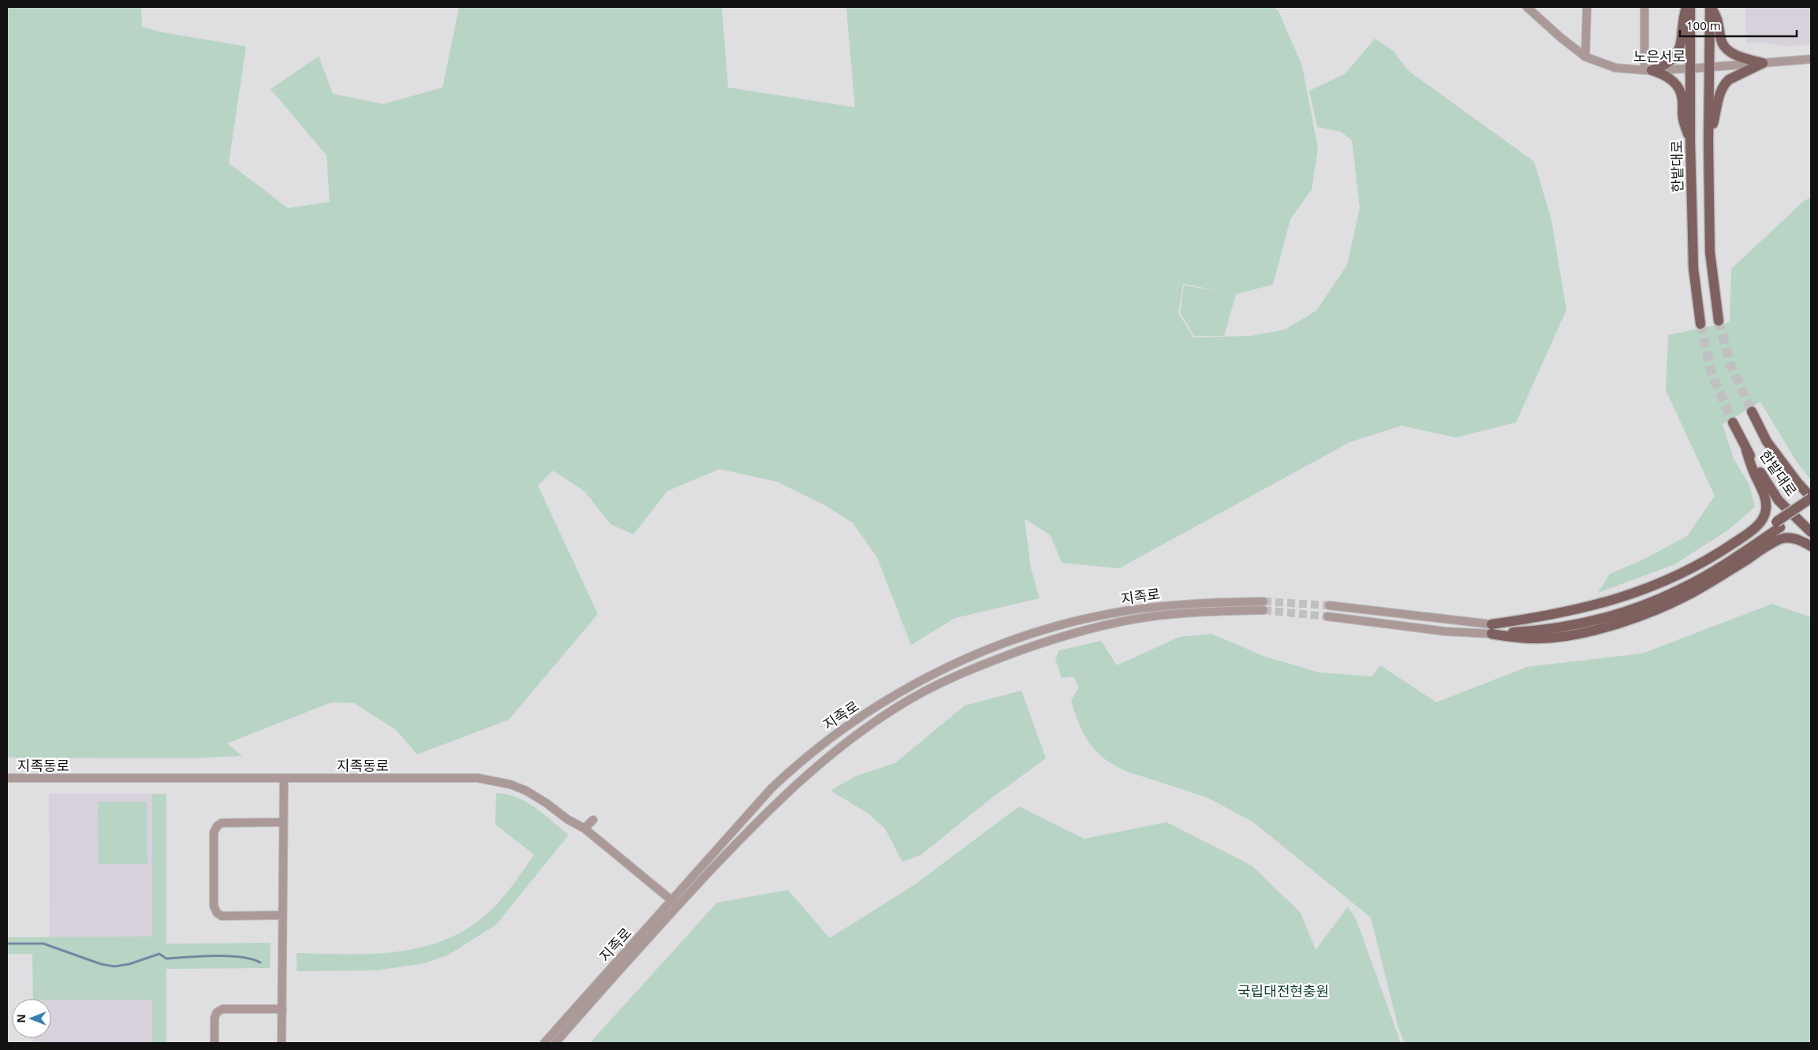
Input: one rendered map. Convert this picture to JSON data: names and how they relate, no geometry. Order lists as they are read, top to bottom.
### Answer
{
  "streets": {
    "main road": ["한밭대로"],
    "street": ["노은서로", "지족로", "지족동로"]
  },
  "crossings": [
    ["노은서로", "한밭대로"],
    ["지족로", "지족동로"]
  ],
  "parks": ["국립대전현충원"],
  "scale_bar": "100 m",
  "north": "left"
}
